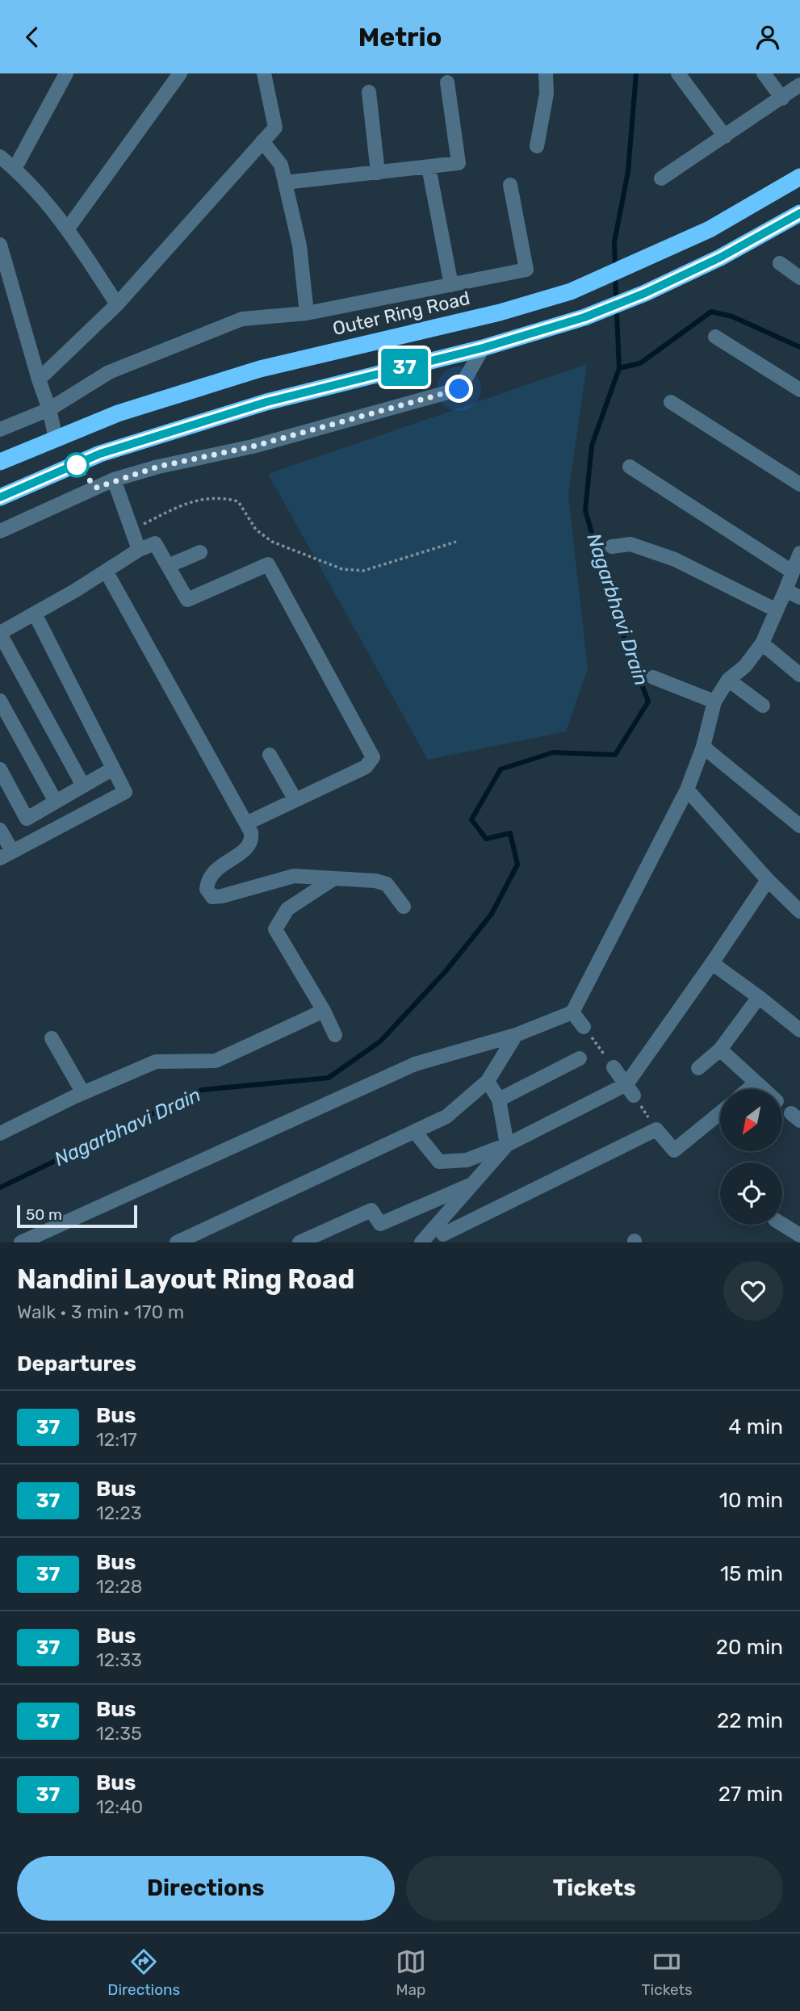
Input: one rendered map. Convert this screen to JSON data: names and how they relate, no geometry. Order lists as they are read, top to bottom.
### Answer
{
  "streets": {
    "highway": ["Outer Ring Road"]
  },
  "water": ["Nagarbhavi Drain"],
  "lines": ["bus line 37"],
  "scale_bar": "50 m",
  "north": "bottom left",
  "page": {
    "header": "Metrio",
    "on_map": "37",
    "scale": "50 m",
    "heading": [
      ["Nandini Layout Ring Road", "Walk · 3 min · 170 m"],
      "Departures"
    ],
    "list": [
      {
        "mark": "37",
        "name": "Bus",
        "note": "12:17",
        "value": "4 min"
      },
      {
        "mark": "37",
        "name": "Bus",
        "note": "12:23",
        "value": "10 min"
      },
      {
        "mark": "37",
        "name": "Bus",
        "note": "12:28",
        "value": "15 min"
      },
      {
        "mark": "37",
        "name": "Bus",
        "note": "12:33",
        "value": "20 min"
      },
      {
        "mark": "37",
        "name": "Bus",
        "note": "12:35",
        "value": "22 min"
      },
      {
        "mark": "37",
        "name": "Bus",
        "note": "12:40",
        "value": "27 min"
      }
    ],
    "buttons": ["Directions", "Tickets"],
    "tabs": ["Directions", "Map", "Tickets"]
  }
}
